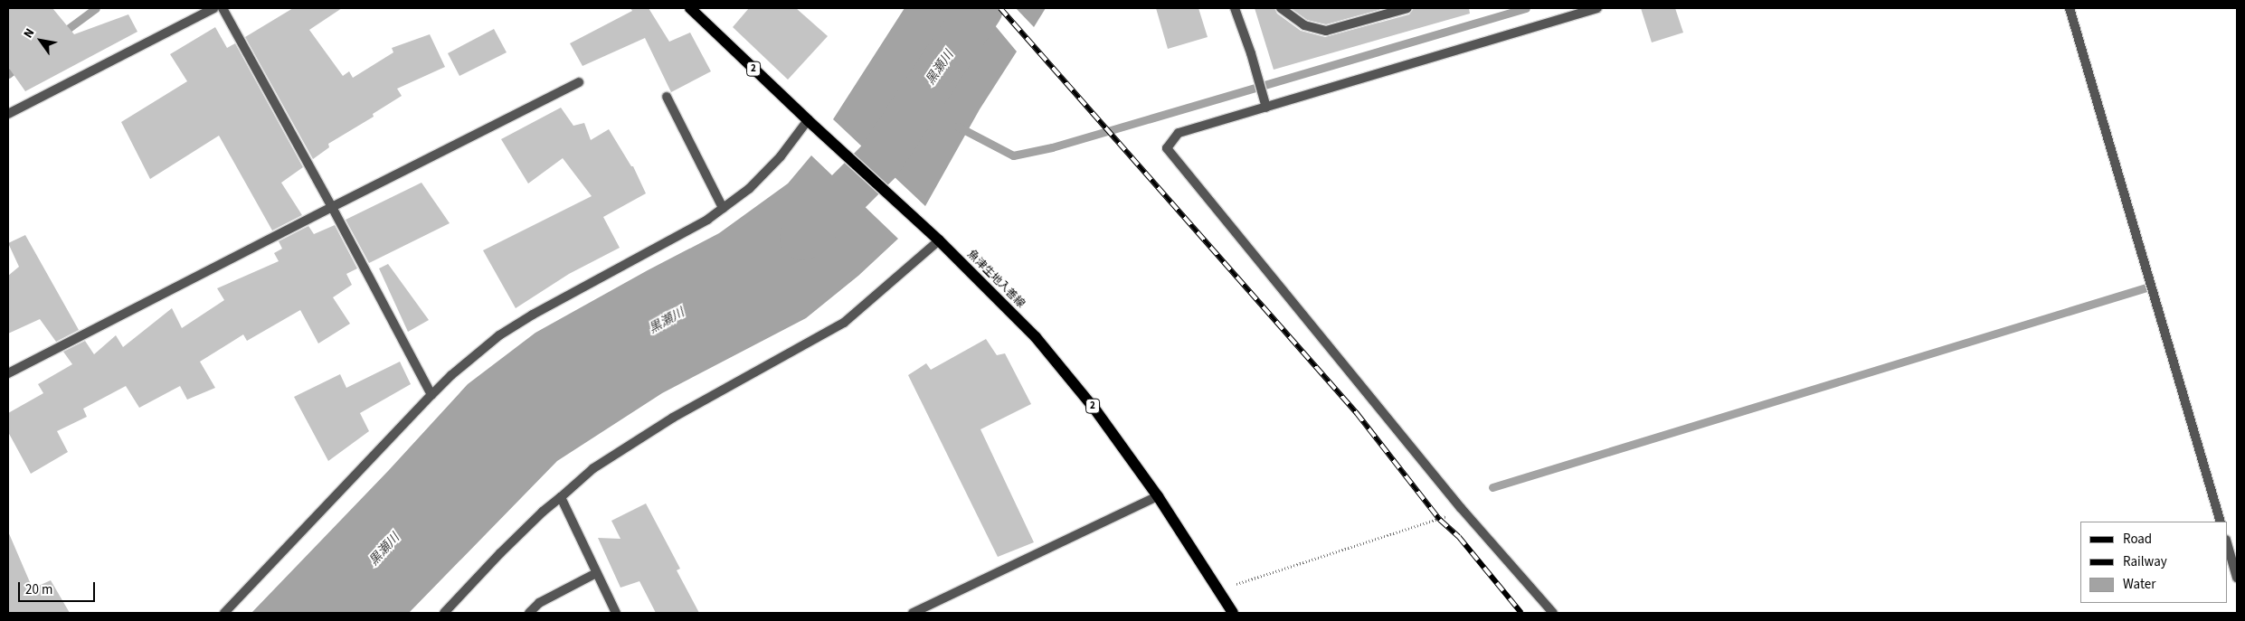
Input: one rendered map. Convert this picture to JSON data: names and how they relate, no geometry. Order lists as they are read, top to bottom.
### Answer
{
  "streets": {
    "main road": ["2", "魚津生地入善線"]
  },
  "water": ["黒瀬川"],
  "legend": ["Road", "Railway", "Water"],
  "scale_bar": "20 m",
  "north": "top left"
}
